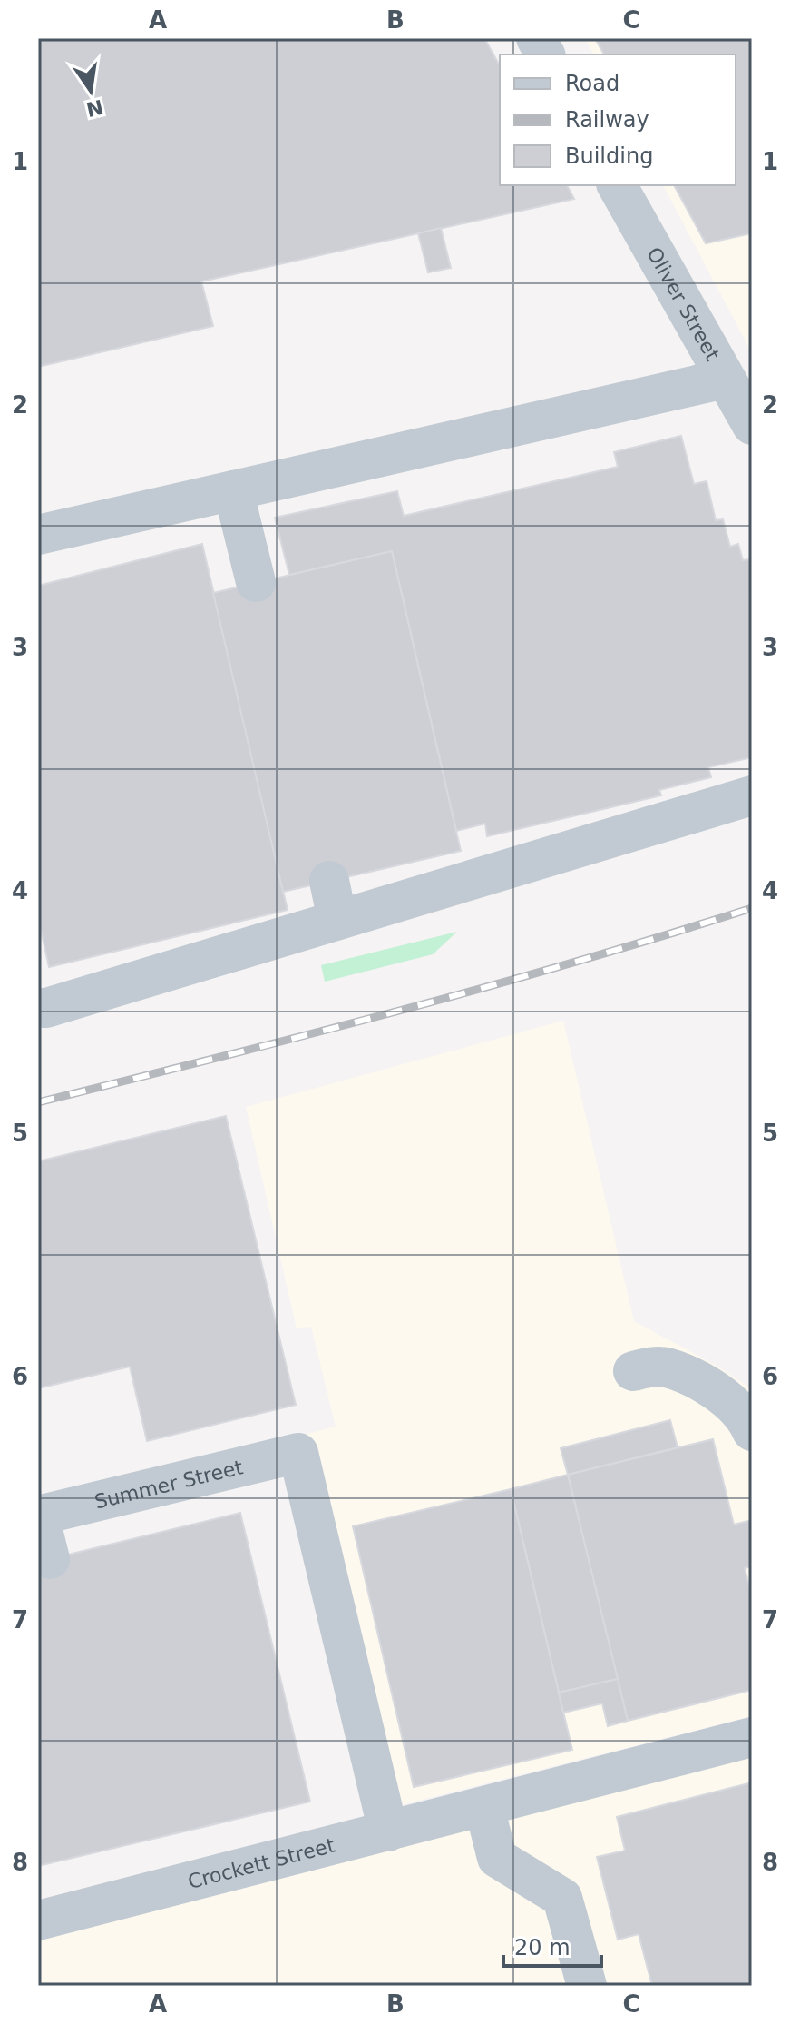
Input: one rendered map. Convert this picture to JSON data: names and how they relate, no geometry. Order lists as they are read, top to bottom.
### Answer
{
  "streets": {
    "street": ["Oliver Street", "Summer Street", "Crockett Street"]
  },
  "crossings": [
    ["Summer Street", "Crockett Street"]
  ],
  "legend": ["Road", "Railway", "Building"],
  "scale_bar": "20 m",
  "north": "bottom",
  "grid": {
    "columns": ["A", "B", "C"],
    "rows": [
      "1",
      "2",
      "3",
      "4",
      "5",
      "6",
      "7",
      "8"
    ]
  }
}
